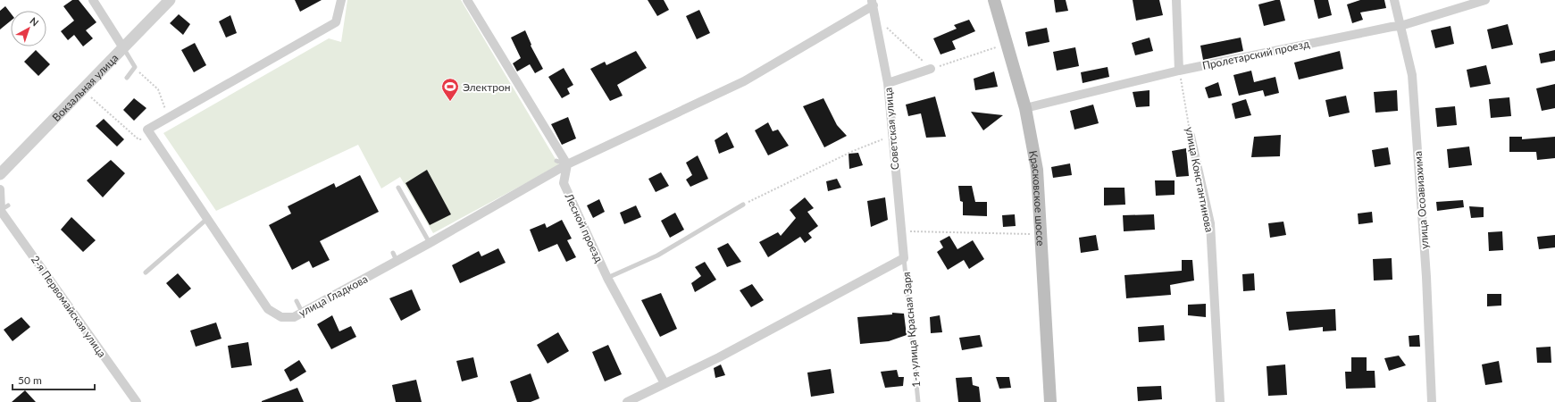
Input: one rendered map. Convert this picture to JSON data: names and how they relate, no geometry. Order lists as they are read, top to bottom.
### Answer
{
  "streets": {
    "main road": ["Красковское шоссе"],
    "street": [
      "Пролетарский проезд",
      "Вокзальная улица",
      "Советская улица",
      "улица Константинова",
      "улица Осоавиахима",
      "Лесной проезд",
      "улица Гладкова",
      "2-я Первомайская улица"
    ],
    "lane": ["1-я улица Красная Заря"]
  },
  "crossings": [
    ["Пролетарский проезд", "улица Константинова"],
    ["Пролетарский проезд", "Красковское шоссе"],
    ["Пролетарский проезд", "улица Осоавиахима"],
    ["Советская улица", "улица Гладкова"],
    ["Советская улица", "1-я улица Красная Заря"],
    ["Лесной проезд", "улица Гладкова"]
  ],
  "places": {
    "sports": ["Электрон"]
  },
  "scale_bar": "50 m",
  "north": "top right"
}
